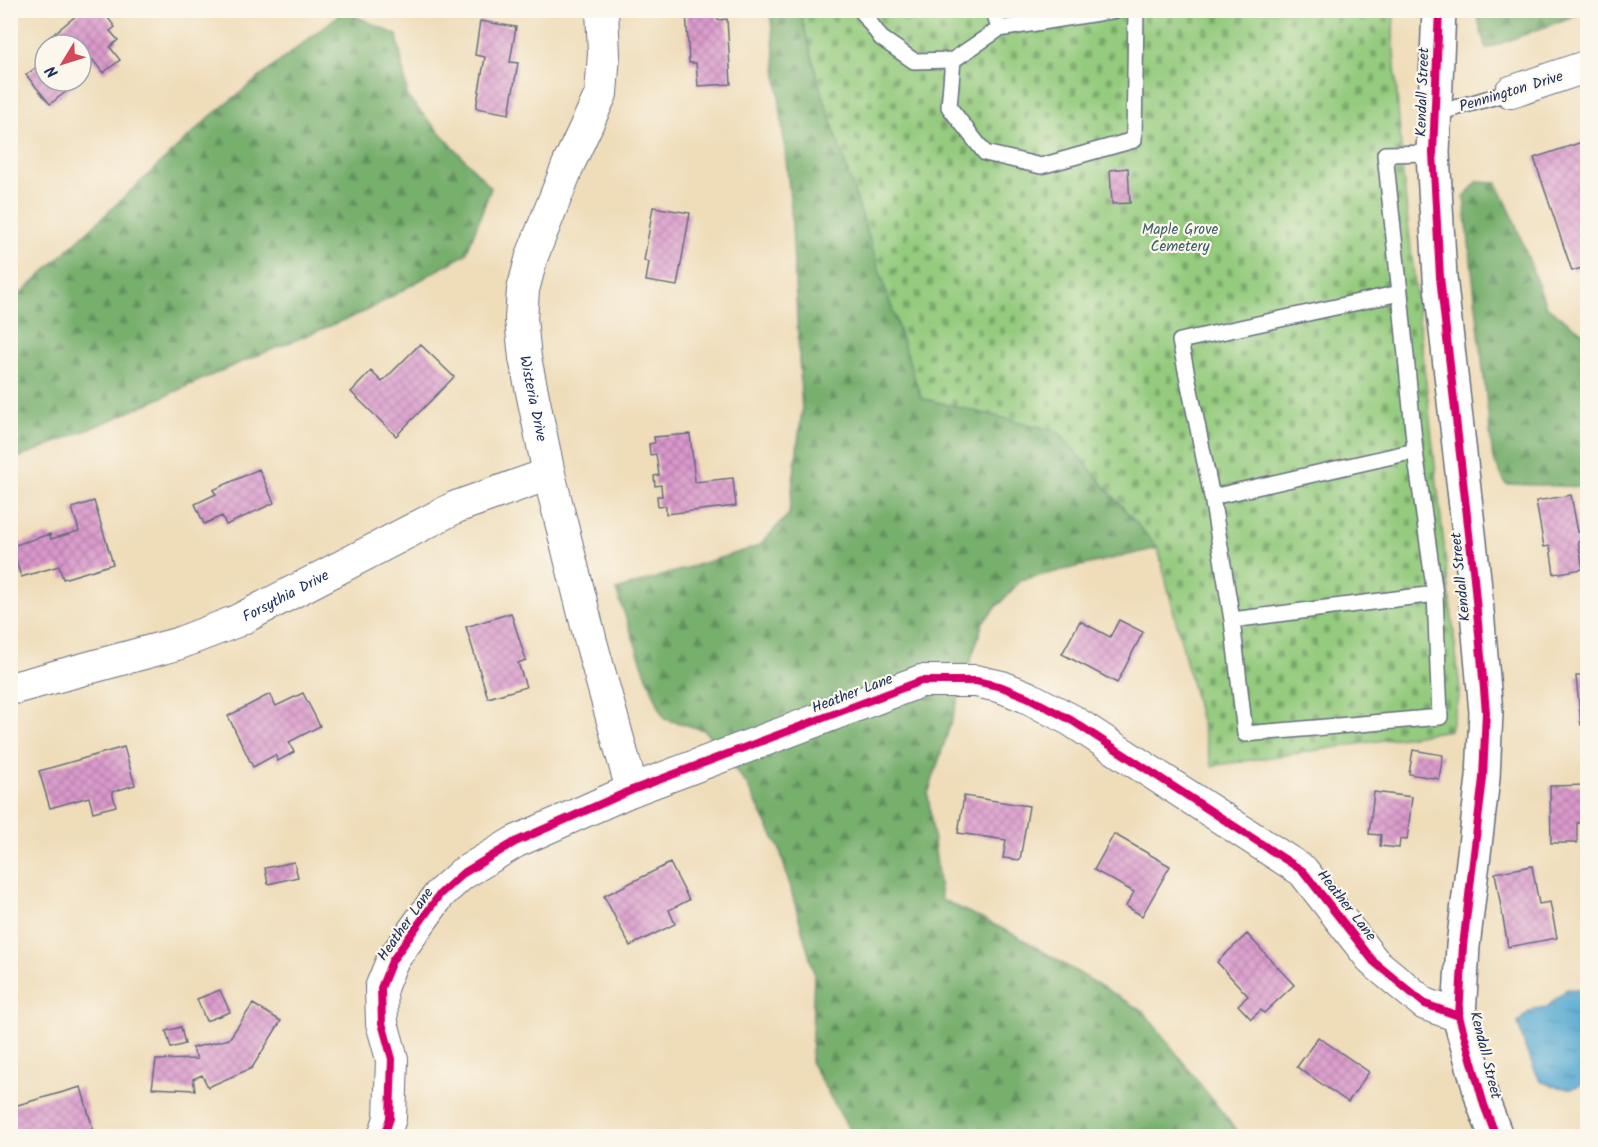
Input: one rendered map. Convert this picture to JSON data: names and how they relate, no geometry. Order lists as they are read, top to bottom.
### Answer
{
  "streets": {
    "street": [
      "Pennington Drive",
      "Kendall Street",
      "Wisteria Drive",
      "Forsythia Drive",
      "Heather Lane"
    ]
  },
  "crossings": [
    ["Pennington Drive", "Kendall Street"],
    ["Kendall Street", "Heather Lane"],
    ["Wisteria Drive", "Forsythia Drive"],
    ["Wisteria Drive", "Heather Lane"]
  ],
  "parks": ["Maple Grove Cemetery"],
  "north": "bottom left"
}
